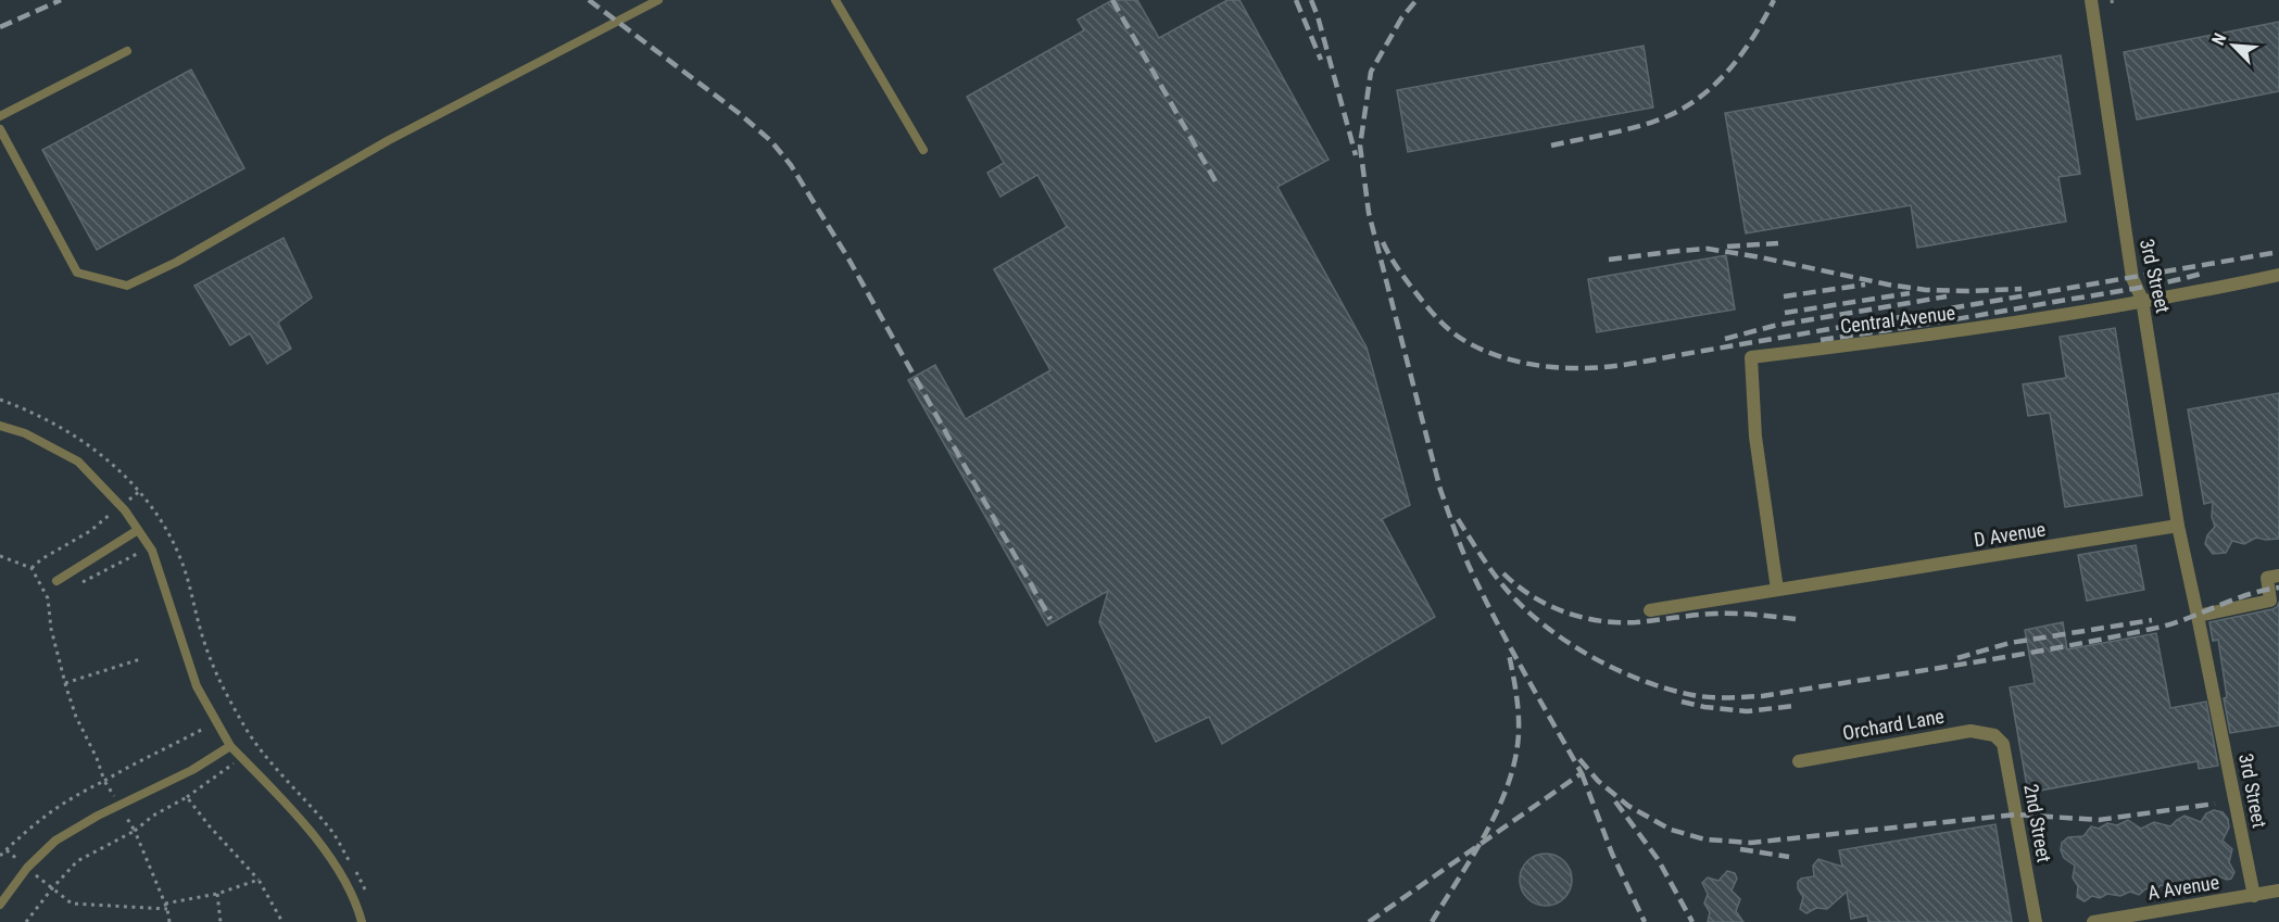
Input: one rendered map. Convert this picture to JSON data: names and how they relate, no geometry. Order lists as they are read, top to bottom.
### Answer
{
  "streets": {
    "street": [
      "3rd Street",
      "Central Avenue",
      "D Avenue",
      "Orchard Lane",
      "2nd Street",
      "A Avenue"
    ]
  },
  "crossings": [
    ["3rd Street", "Central Avenue"],
    ["3rd Street", "D Avenue"],
    ["3rd Street", "A Avenue"],
    ["Central Avenue", "D Avenue"],
    ["Orchard Lane", "2nd Street"]
  ],
  "north": "top left"
}
